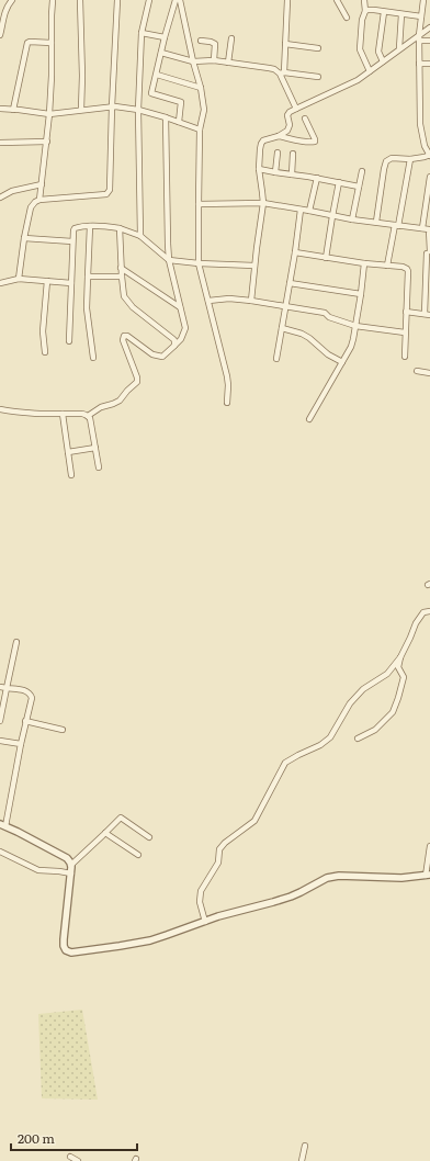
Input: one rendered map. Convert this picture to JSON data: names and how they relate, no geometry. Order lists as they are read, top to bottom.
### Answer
{
  "scale_bar": "200 m"
}
